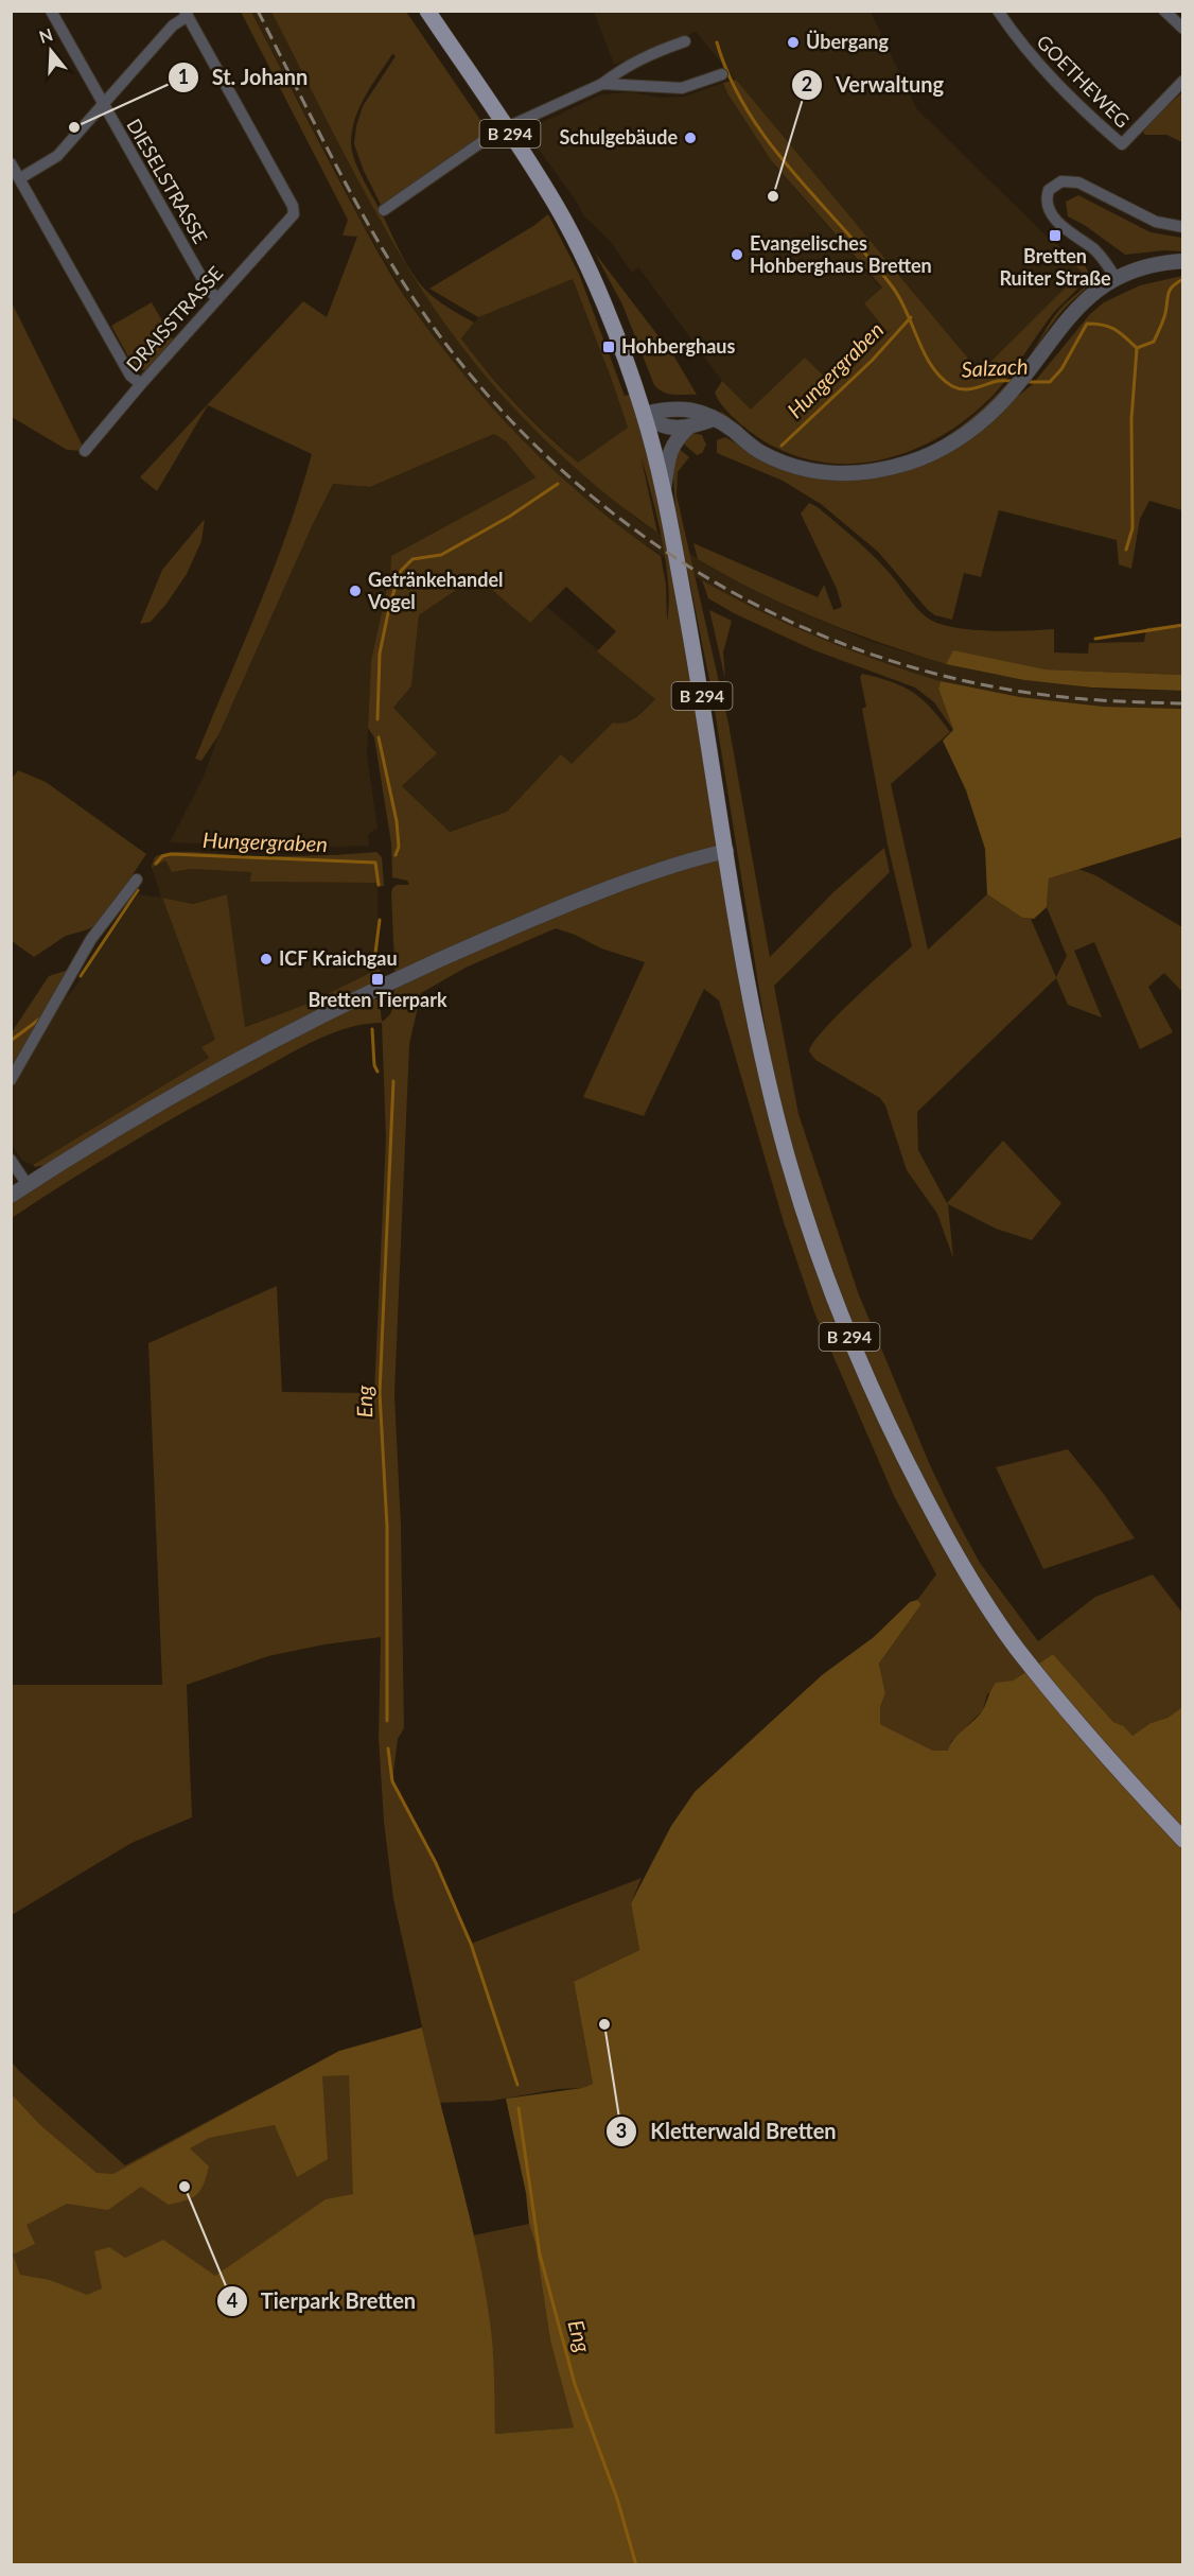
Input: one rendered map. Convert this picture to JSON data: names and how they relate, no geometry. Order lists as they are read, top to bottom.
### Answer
{
  "streets": {
    "main road": ["B 294"],
    "street": ["GOETHEWEG", "DIESELSTRASSE", "DRAISSTRASSE"]
  },
  "crossings": [
    ["DIESELSTRASSE", "DRAISSTRASSE"]
  ],
  "water": ["Salzach", "Hungergraben", "Eng"],
  "places": {
    "other": [
      "Übergang",
      "St. Johann",
      "Schulgebäude",
      "Verwaltung",
      "Evangelisches Hohberghaus Bretten",
      "Getränkehandel Vogel",
      "ICF Kraichgau",
      "Kletterwald Bretten",
      "Tierpark Bretten"
    ],
    "transit": ["Bretten Ruiter Straße", "Hohberghaus", "Bretten Tierpark"]
  },
  "north": "top"
}
